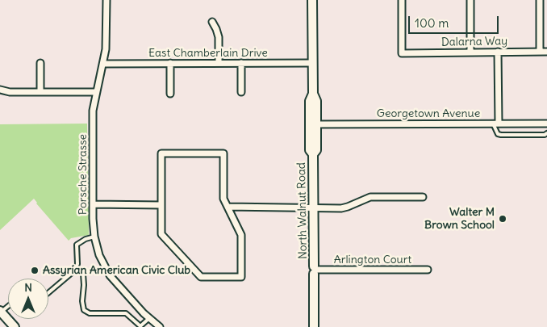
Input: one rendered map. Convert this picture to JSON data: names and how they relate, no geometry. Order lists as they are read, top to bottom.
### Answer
{
  "streets": {
    "street": [
      "Dalarna Way",
      "East Chamberlain Drive",
      "Georgetown Avenue",
      "Porsche Strasse",
      "North Walnut Road",
      "Arlington Court"
    ]
  },
  "crossings": [
    ["East Chamberlain Drive", "Porsche Strasse"],
    ["East Chamberlain Drive", "North Walnut Road"],
    ["Georgetown Avenue", "North Walnut Road"],
    ["North Walnut Road", "Arlington Court"]
  ],
  "places": ["Walter M Brown School", "Assyrian American Civic Club"],
  "scale_bar": "100 m",
  "north": "top"
}
